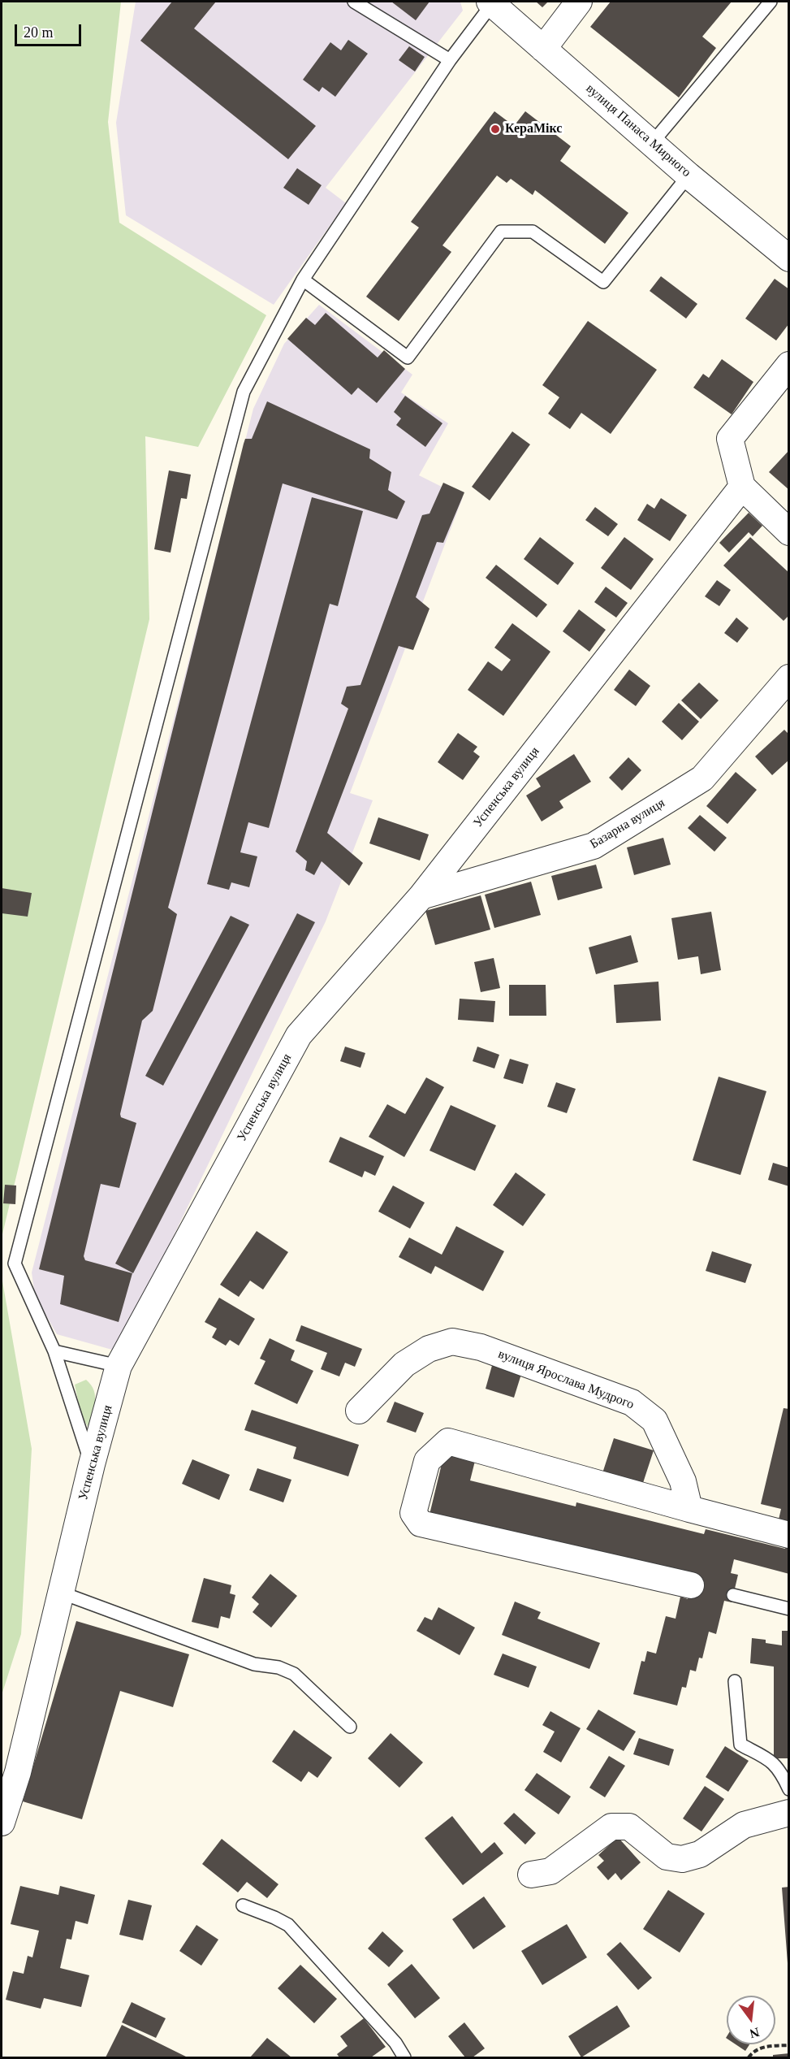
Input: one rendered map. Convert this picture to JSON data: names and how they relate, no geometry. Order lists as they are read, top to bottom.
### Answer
{
  "streets": {
    "street": [
      "вулиця Панаса Мирного",
      "Успенська вулиця",
      "Базарна вулиця",
      "вулиця Ярослава Мудрого"
    ]
  },
  "crossings": [
    ["Успенська вулиця", "Базарна вулиця"]
  ],
  "places": ["КераМікс"],
  "scale_bar": "20 m",
  "north": "bottom"
}
